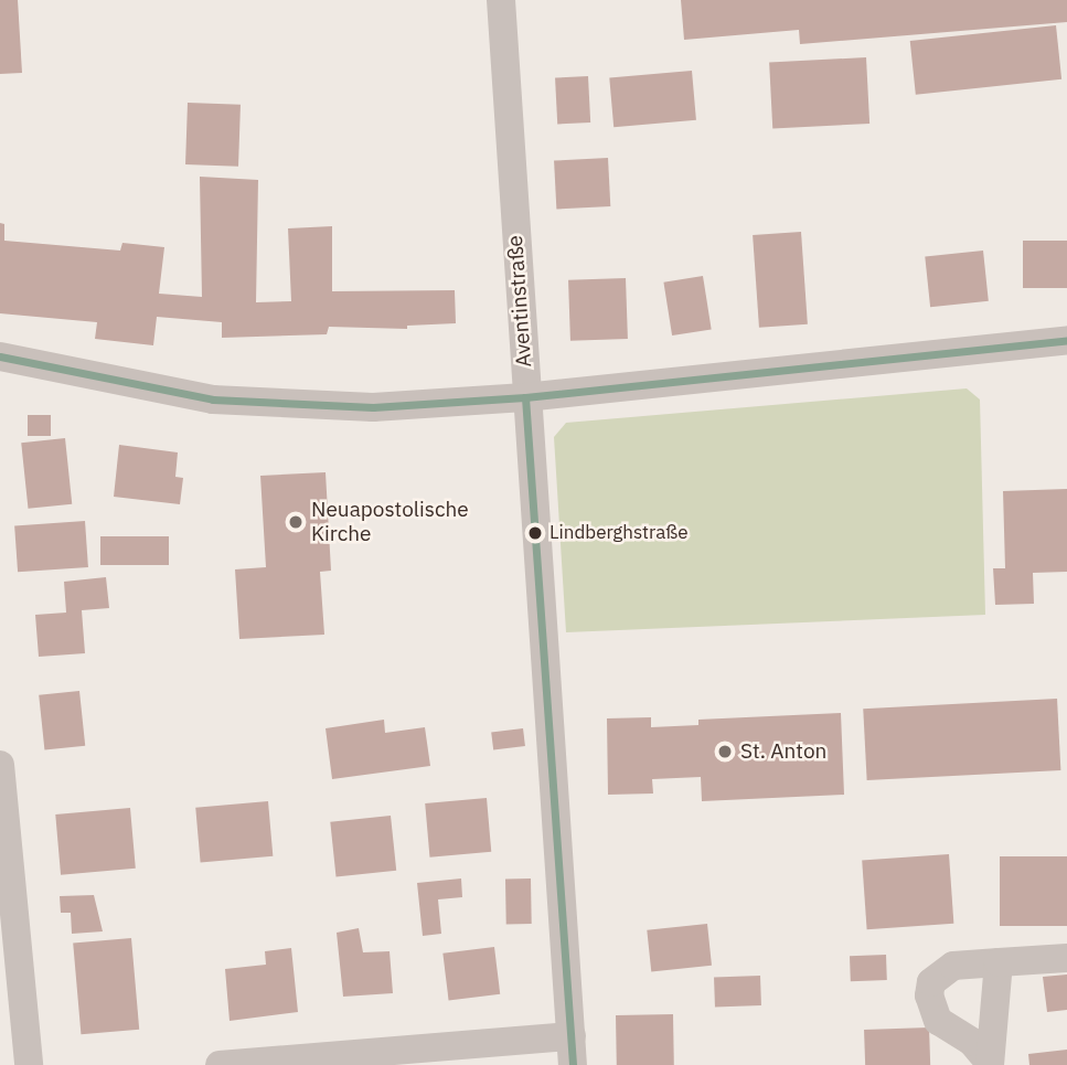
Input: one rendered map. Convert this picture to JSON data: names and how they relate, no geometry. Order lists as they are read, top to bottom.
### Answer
{
  "streets": {
    "street": ["Aventinstraße"]
  },
  "places": ["Neuapostolische Kirche", "Lindberghstraße", "St. Anton"]
}
